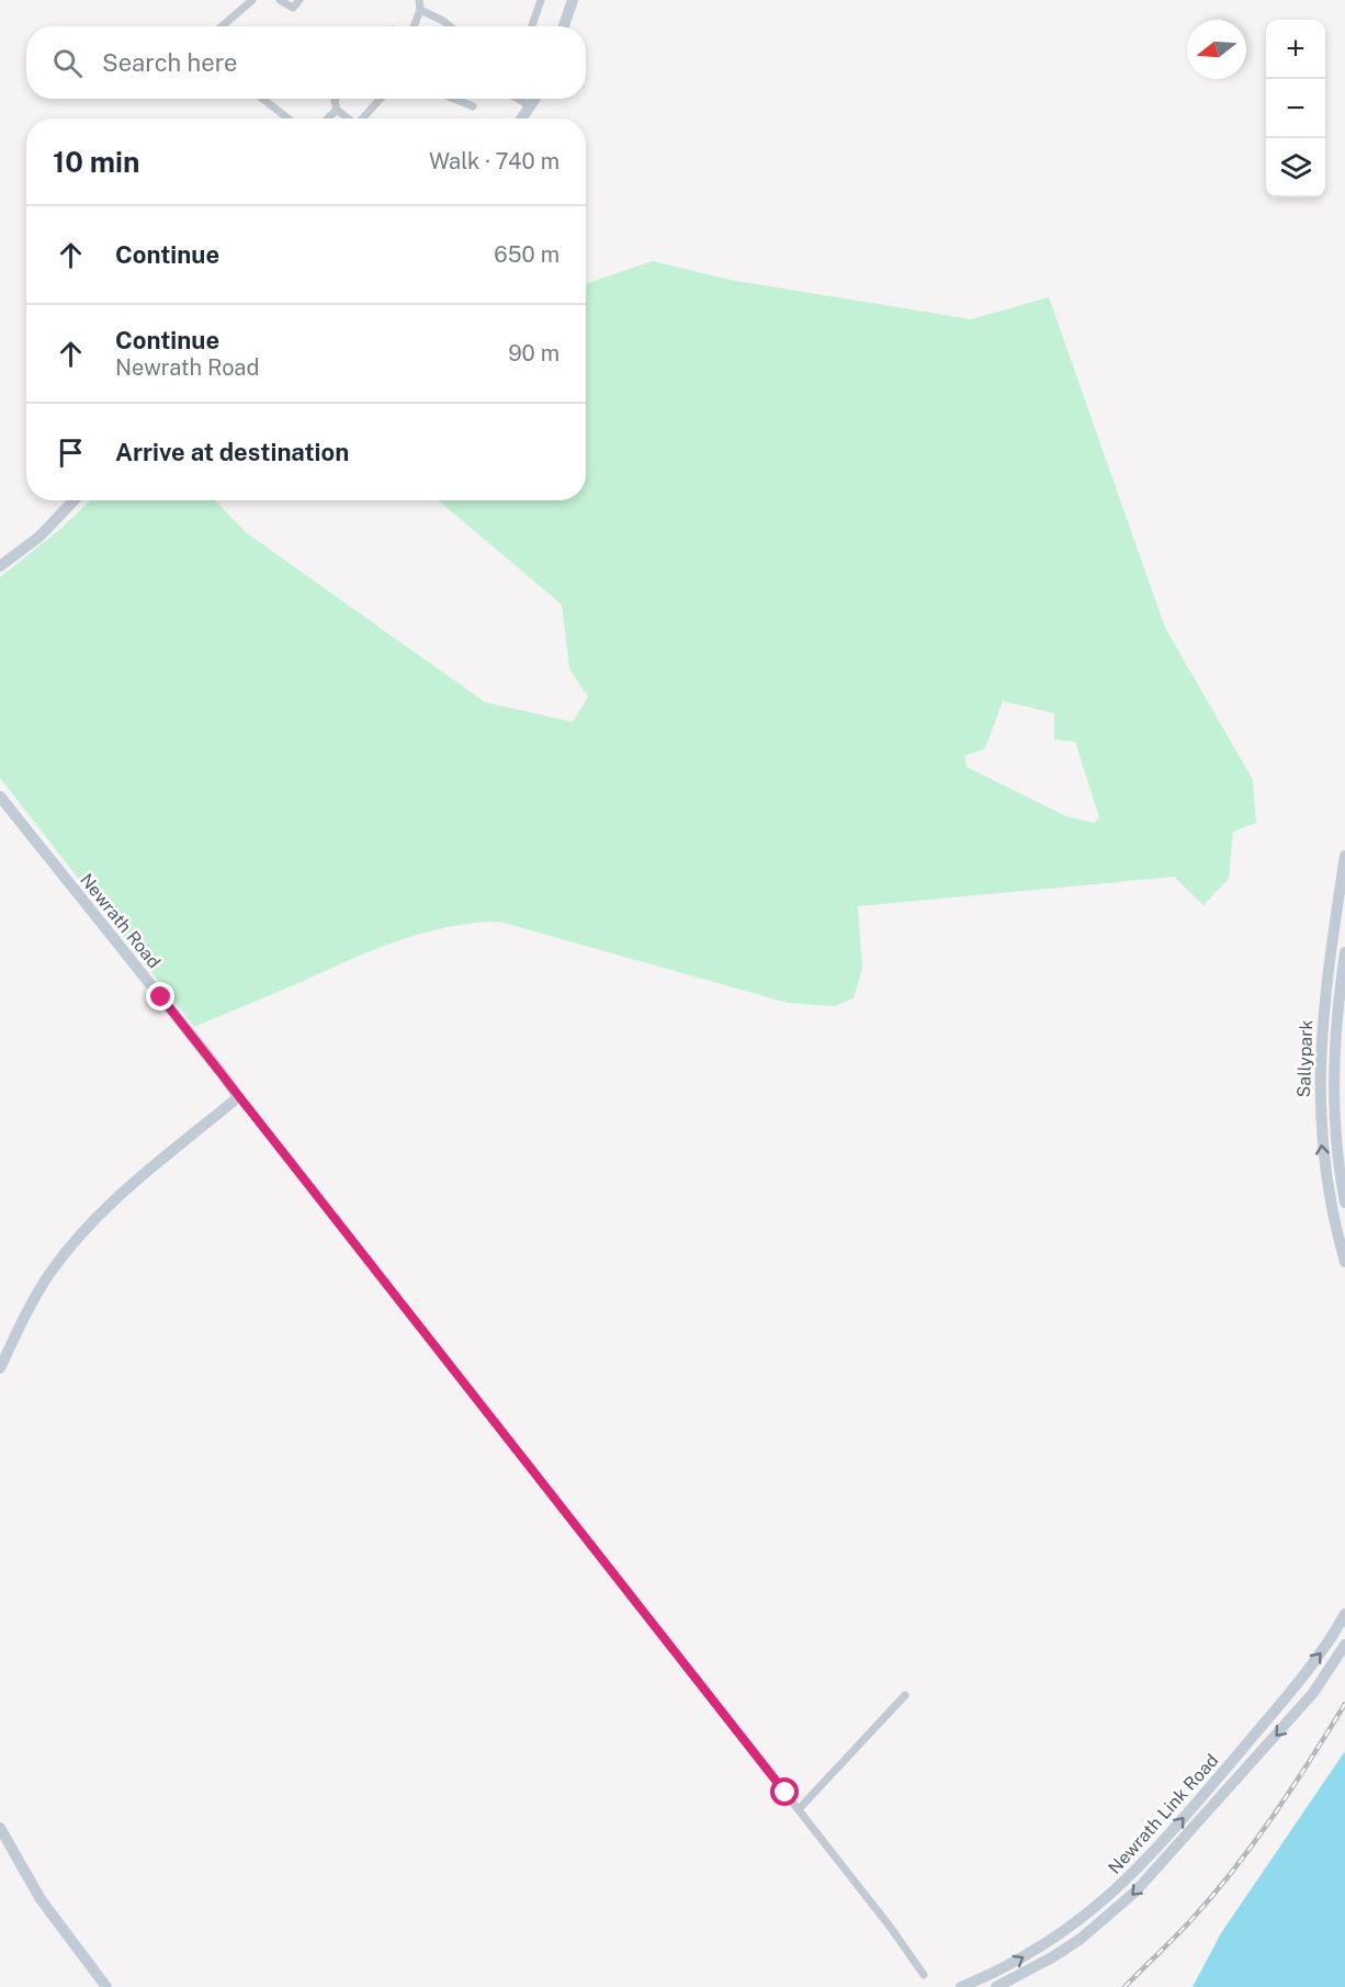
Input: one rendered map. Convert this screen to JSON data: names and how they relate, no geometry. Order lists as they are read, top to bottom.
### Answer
{
  "streets": {
    "main road": ["Newrath Road", "Sallypark", "Newrath Link Road"]
  },
  "north": "left",
  "page": {
    "map_buttons": ["+", "−"],
    "search": "Search here",
    "heading": ["10 min", "Walk · 740 m"],
    "list": [
      ["Continue", "650 m"],
      ["Continue", "Newrath Road", "90 m"],
      "Arrive at destination"
    ]
  }
}
